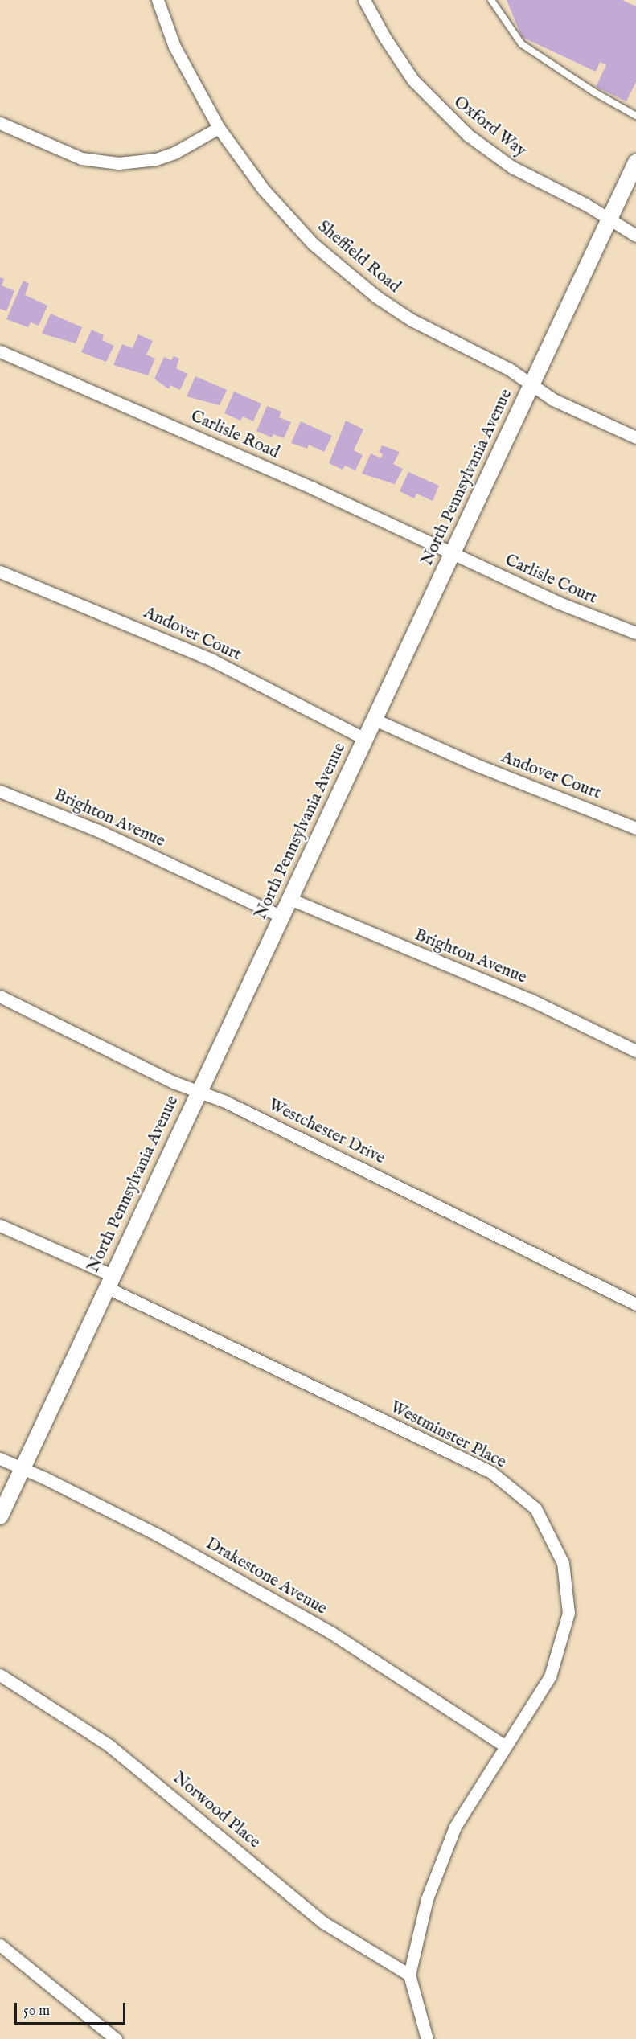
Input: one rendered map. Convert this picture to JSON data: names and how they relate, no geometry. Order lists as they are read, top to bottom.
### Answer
{
  "streets": {
    "street": [
      "Oxford Way",
      "Sheffield Road",
      "Carlisle Road",
      "North Pennsylvania Avenue",
      "Carlisle Court",
      "Andover Court",
      "Brighton Avenue",
      "Westchester Drive",
      "Westminster Place",
      "Drakestone Avenue",
      "Norwood Place"
    ]
  },
  "crossings": [
    ["Oxford Way", "North Pennsylvania Avenue"],
    ["Sheffield Road", "North Pennsylvania Avenue"],
    ["Carlisle Road", "North Pennsylvania Avenue"],
    ["Carlisle Road", "Carlisle Court"],
    ["North Pennsylvania Avenue", "Carlisle Court"],
    ["North Pennsylvania Avenue", "Andover Court"],
    ["North Pennsylvania Avenue", "Brighton Avenue"],
    ["North Pennsylvania Avenue", "Westchester Drive"],
    ["North Pennsylvania Avenue", "Westminster Place"],
    ["North Pennsylvania Avenue", "Drakestone Avenue"],
    ["Westminster Place", "Drakestone Avenue"],
    ["Westminster Place", "Norwood Place"]
  ],
  "scale_bar": "50 m"
}
